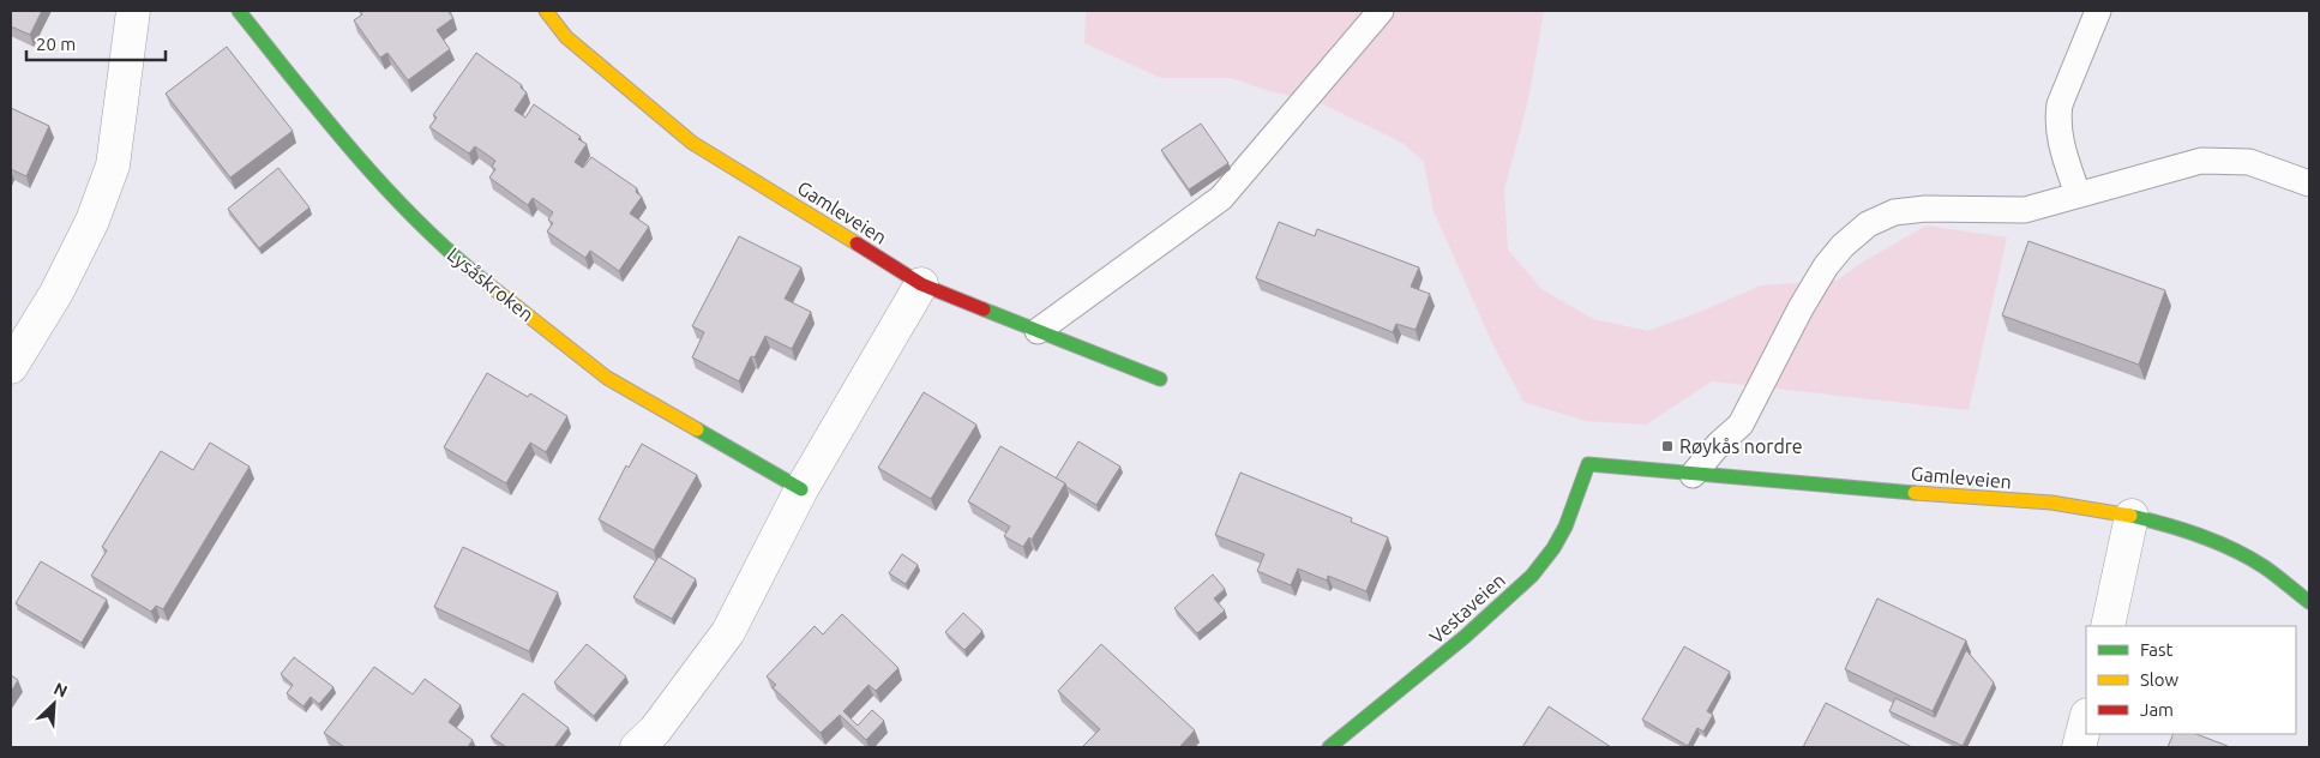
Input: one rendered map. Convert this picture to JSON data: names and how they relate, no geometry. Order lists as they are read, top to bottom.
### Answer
{
  "streets": {
    "street": ["Gamleveien", "Lysåskroken", "Vestaveien"]
  },
  "crossings": [
    ["Gamleveien", "Vestaveien"]
  ],
  "places": {
    "transit": ["Røykås nordre"]
  },
  "legend": ["Fast", "Slow", "Jam"],
  "scale_bar": "20 m",
  "north": "top right"
}
